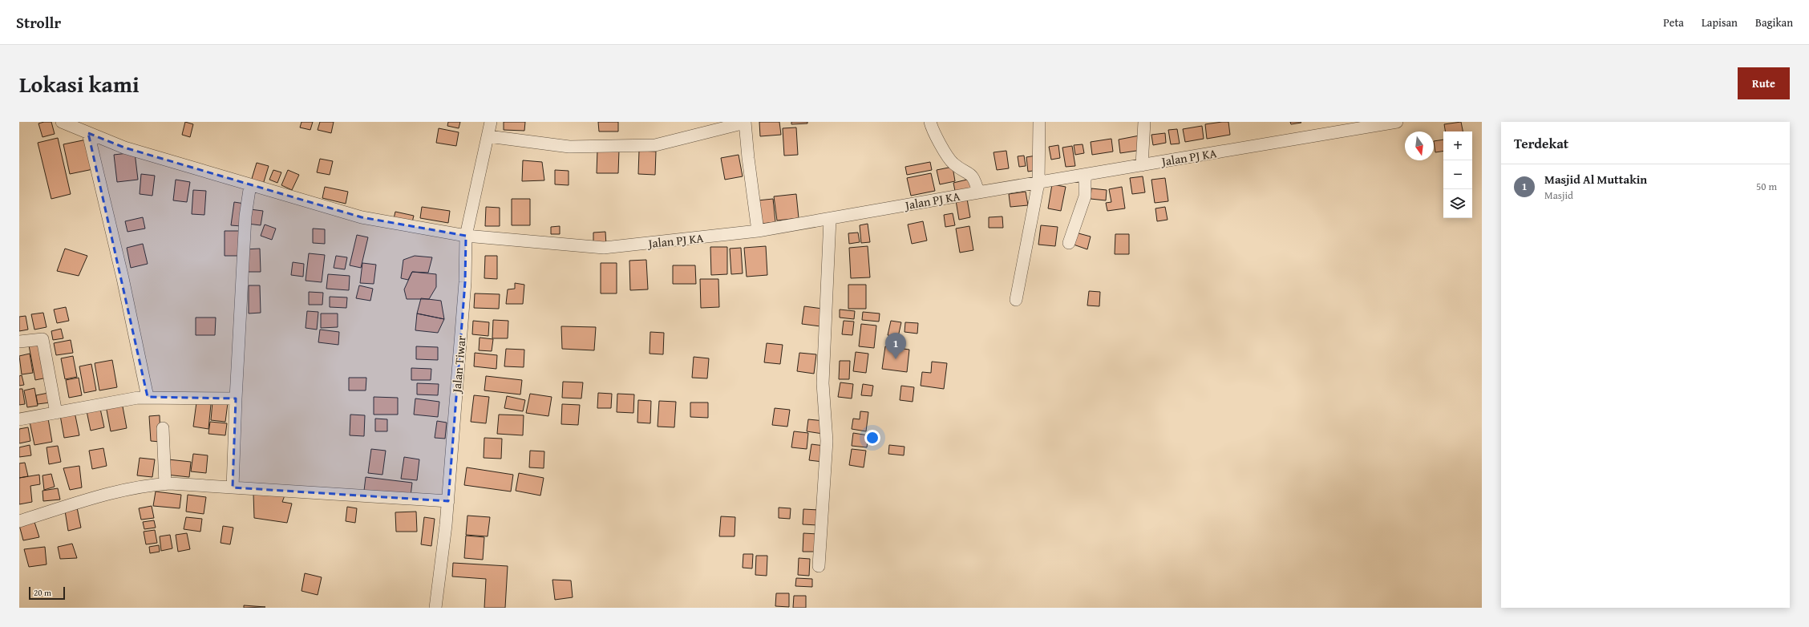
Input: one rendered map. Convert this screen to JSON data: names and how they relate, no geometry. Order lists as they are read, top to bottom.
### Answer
{
  "streets": {
    "street": ["Jalan PJ KA", "Jalan Tiwar"]
  },
  "crossings": [
    ["Jalan PJ KA", "Jalan Tiwar"]
  ],
  "scale_bar": "20 m",
  "north": "bottom",
  "page": {
    "header": "Strollr",
    "nav": ["Peta", "Lapisan", "Bagikan"],
    "title": "Lokasi kami",
    "buttons": "Rute",
    "heading": "Terdekat",
    "map_buttons": ["+", "−"],
    "list": [
      {
        "mark": "1",
        "name": "Masjid Al Muttakin",
        "note": "Masjid",
        "value": "50 m"
      }
    ],
    "pins": "1",
    "scale": "20 m"
  }
}
